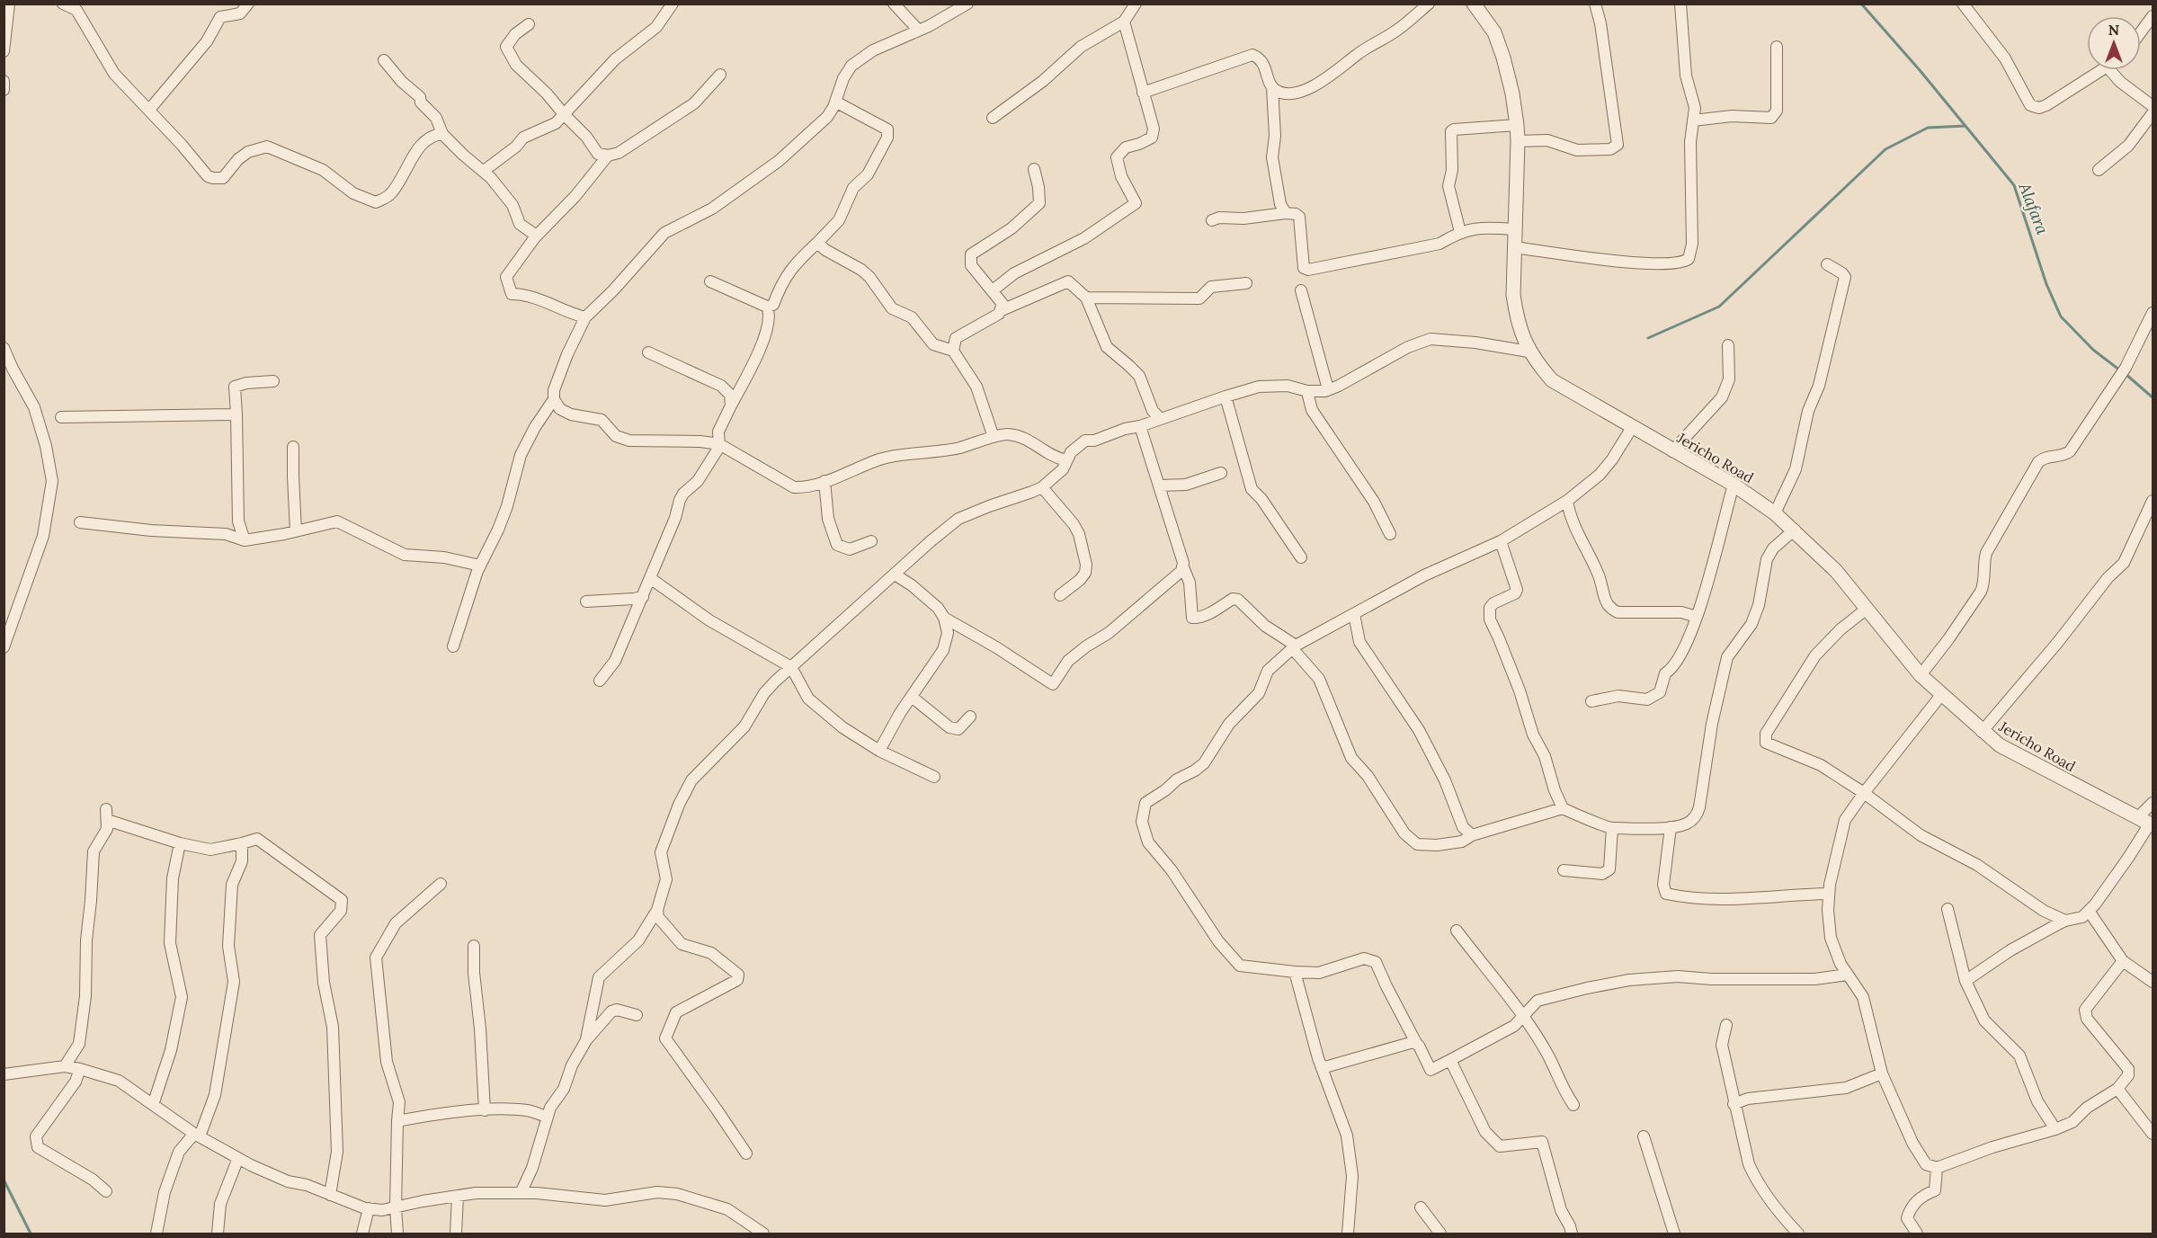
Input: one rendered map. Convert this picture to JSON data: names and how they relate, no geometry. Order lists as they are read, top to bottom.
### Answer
{
  "streets": {
    "street": ["Jericho Road"]
  },
  "water": ["Alafara"],
  "north": "top"
}
